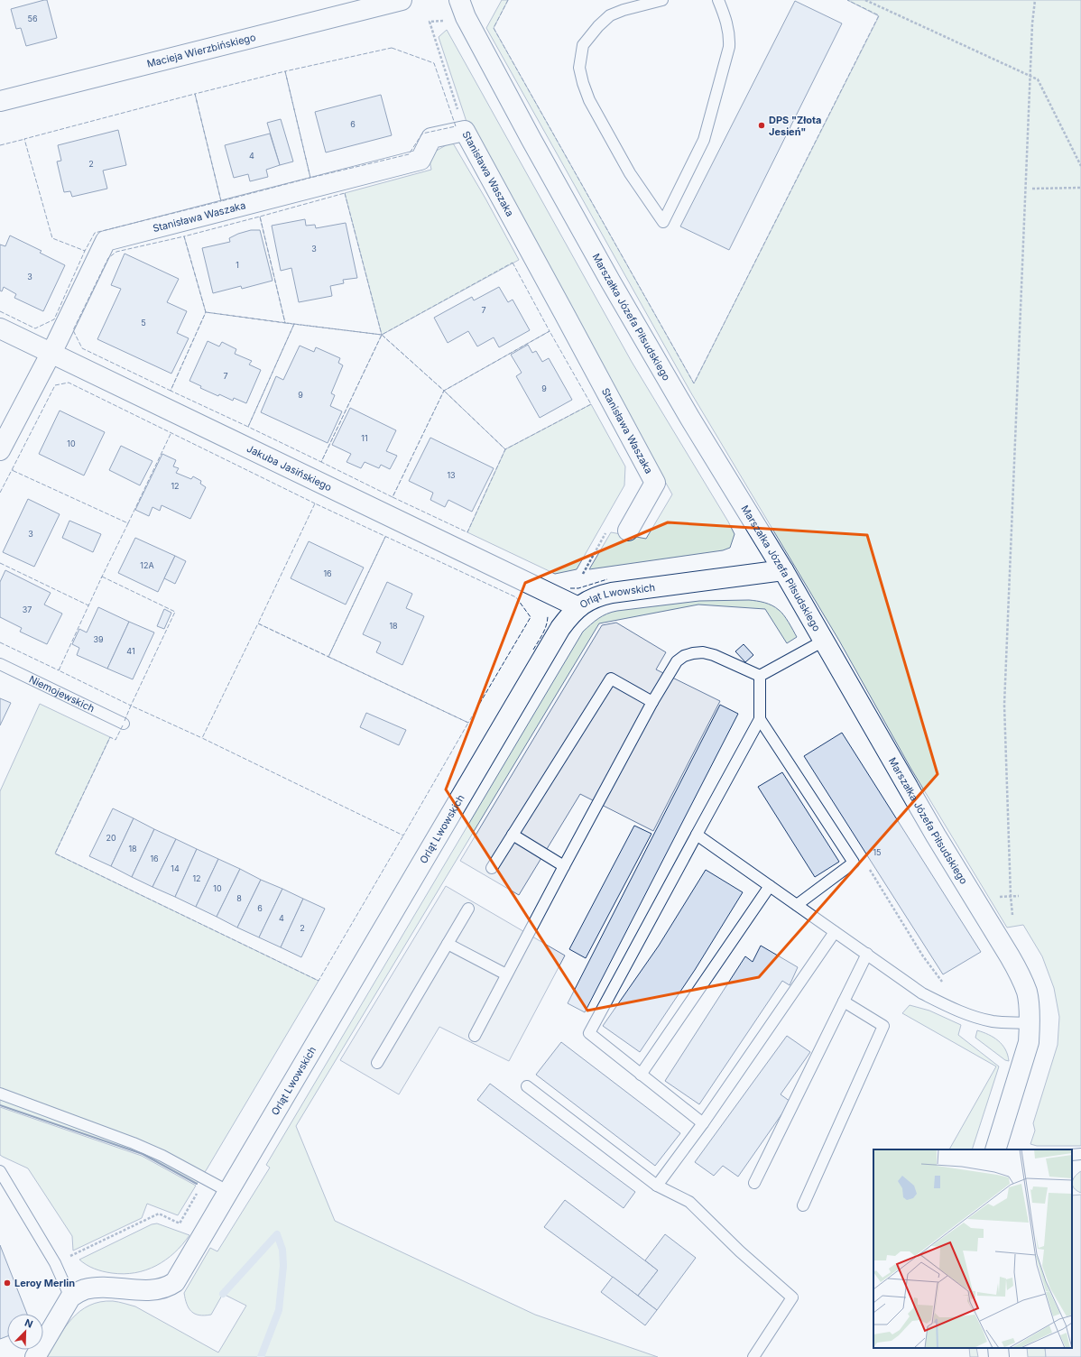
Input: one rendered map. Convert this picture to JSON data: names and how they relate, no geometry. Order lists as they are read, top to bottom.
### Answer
{
  "streets": {
    "street": [
      "Macieja Wierzbińskiego",
      "Stanisława Waszaka",
      "Marszałka Józefa Piłsudskiego",
      "Jakuba Jasińskiego",
      "Orląt Lwowskich"
    ],
    "lane": ["Niemojewskich"]
  },
  "crossings": [
    ["Stanisława Waszaka", "Jakuba Jasińskiego"],
    ["Marszałka Józefa Piłsudskiego", "Orląt Lwowskich"],
    ["Jakuba Jasińskiego", "Orląt Lwowskich"]
  ],
  "places": ["DPS \"Złota Jesień\"", "Leroy Merlin"],
  "house_numbers": [
    "56",
    "6",
    "4",
    "2",
    "3",
    "1",
    "3",
    "7",
    "5",
    "7",
    "9",
    "9",
    "11",
    "10",
    "13",
    "12",
    "3",
    "12A",
    "16",
    "37",
    "18",
    "39",
    "41",
    "20",
    "18",
    "15",
    "16",
    "14",
    "12",
    "10",
    "8",
    "6",
    "4",
    "2"
  ],
  "north": "top right"
}
